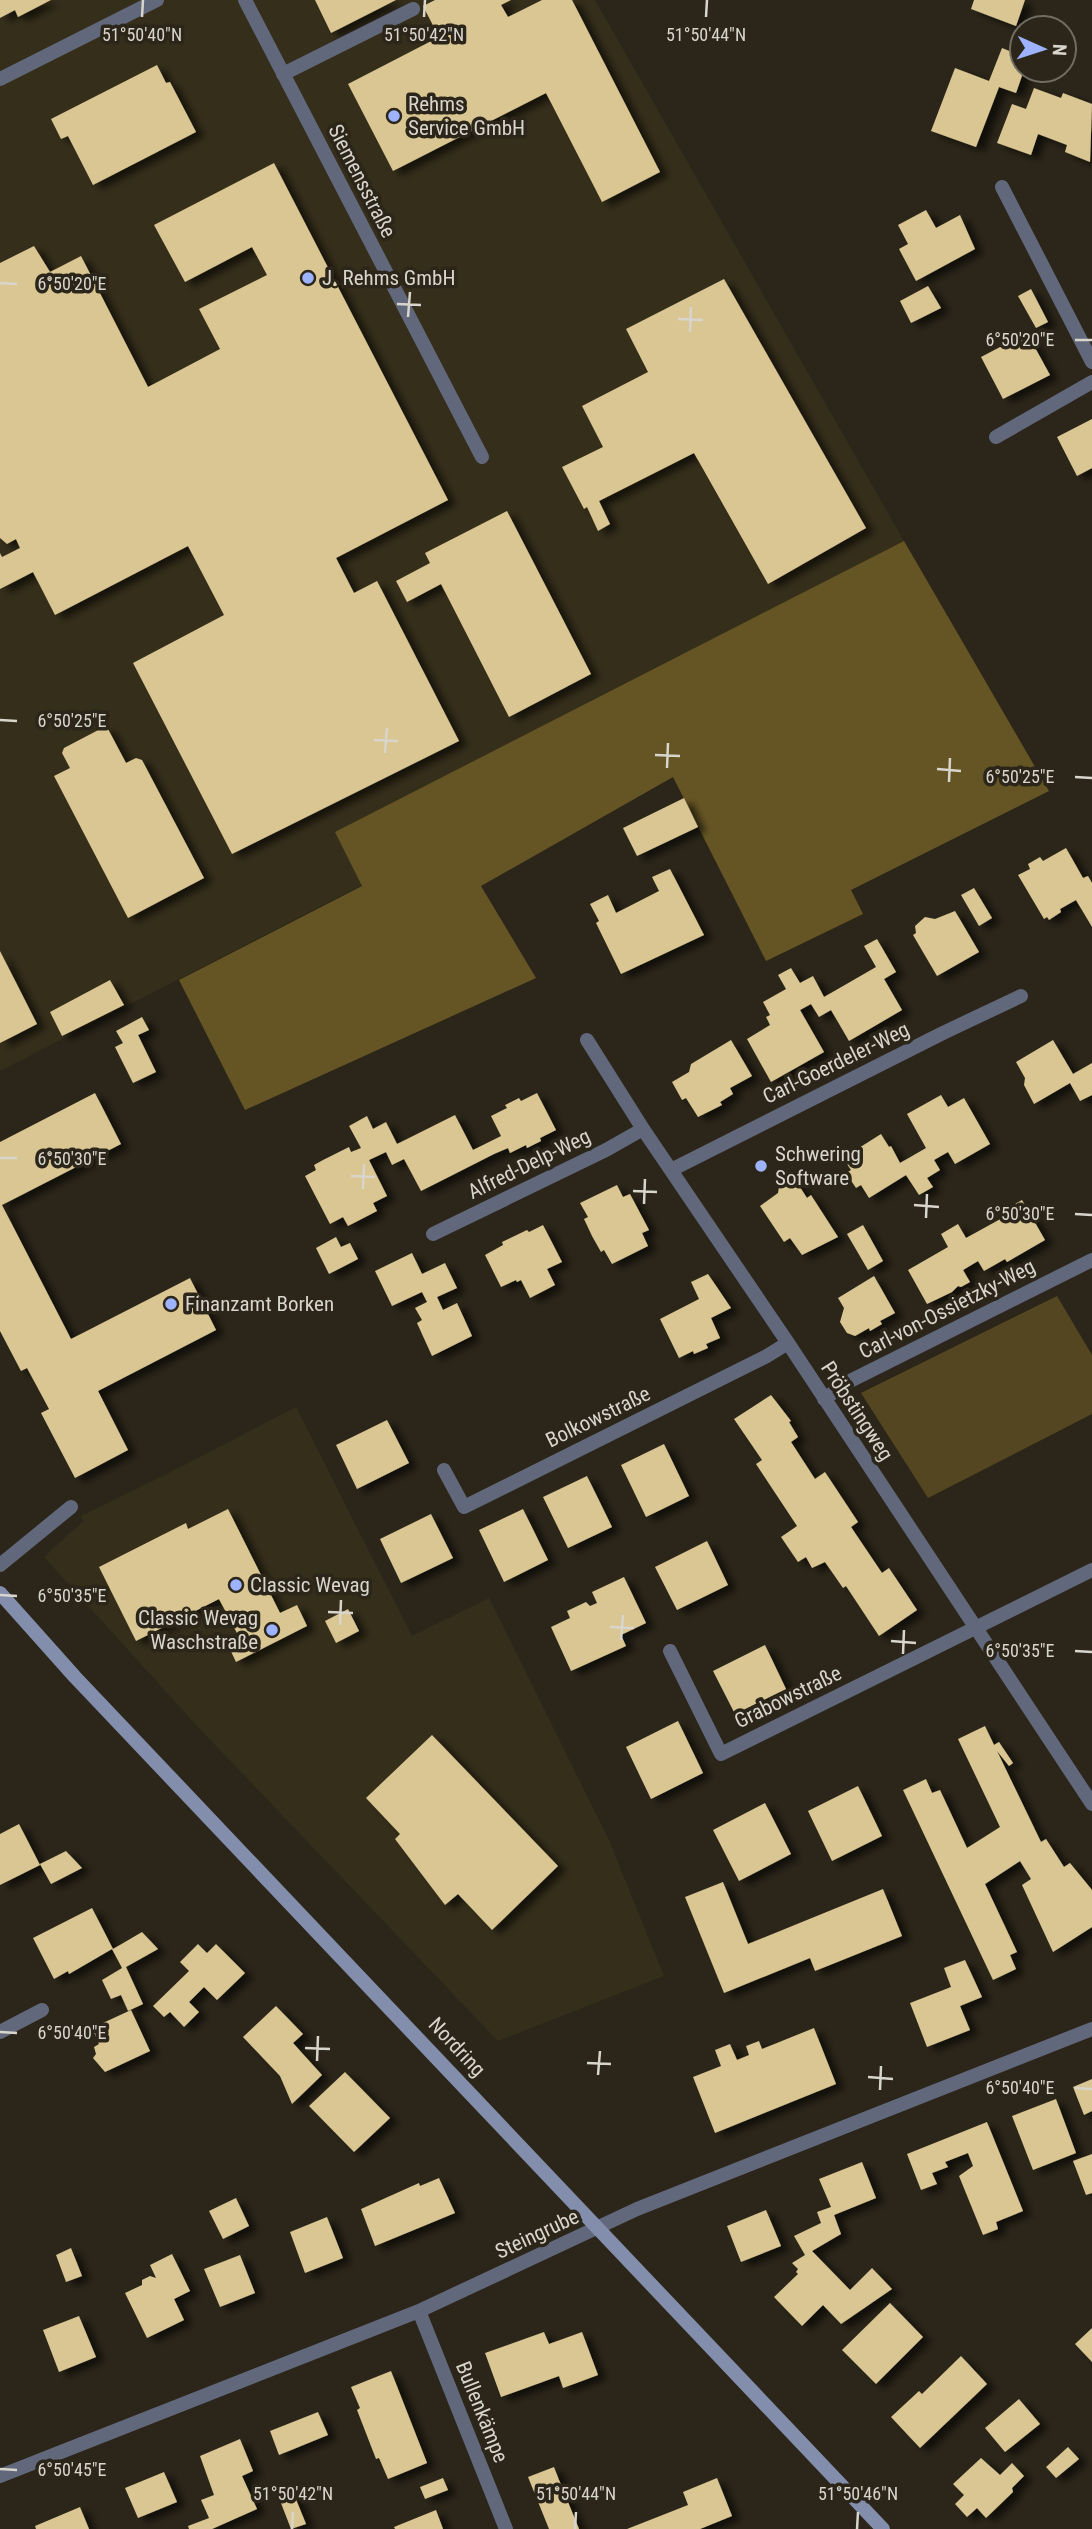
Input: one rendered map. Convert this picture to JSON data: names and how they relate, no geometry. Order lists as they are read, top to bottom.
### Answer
{
  "streets": {
    "main road": ["Nordring"],
    "street": [
      "Siemensstraße",
      "Carl-Goerdeler-Weg",
      "Alfred-Delp-Weg",
      "Carl-von-Ossietzky-Weg",
      "Pröbstingweg",
      "Bolkowstraße",
      "Grabowstraße",
      "Steingrube",
      "Bullenkämpe"
    ]
  },
  "crossings": [
    ["Carl-Goerdeler-Weg", "Pröbstingweg"],
    ["Alfred-Delp-Weg", "Pröbstingweg"],
    ["Carl-von-Ossietzky-Weg", "Pröbstingweg"],
    ["Pröbstingweg", "Bolkowstraße"],
    ["Pröbstingweg", "Grabowstraße"],
    ["Nordring", "Steingrube"],
    ["Steingrube", "Bullenkämpe"]
  ],
  "places": [
    "Rehms Service GmbH",
    "J. Rehms GmbH",
    "Schwering Software",
    "Finanzamt Borken",
    "Classic Wevag",
    "Classic Wevag Waschstraße"
  ],
  "north": "right",
  "coordinates": [
    "51°50'40\"N",
    "51°50'42\"N",
    "51°50'44\"N",
    "6°50'20\"E",
    "6°50'25\"E",
    "6°50'30\"E",
    "6°50'35\"E",
    "6°50'40\"E",
    "6°50'45\"E",
    "51°50'46\"N"
  ]
}
